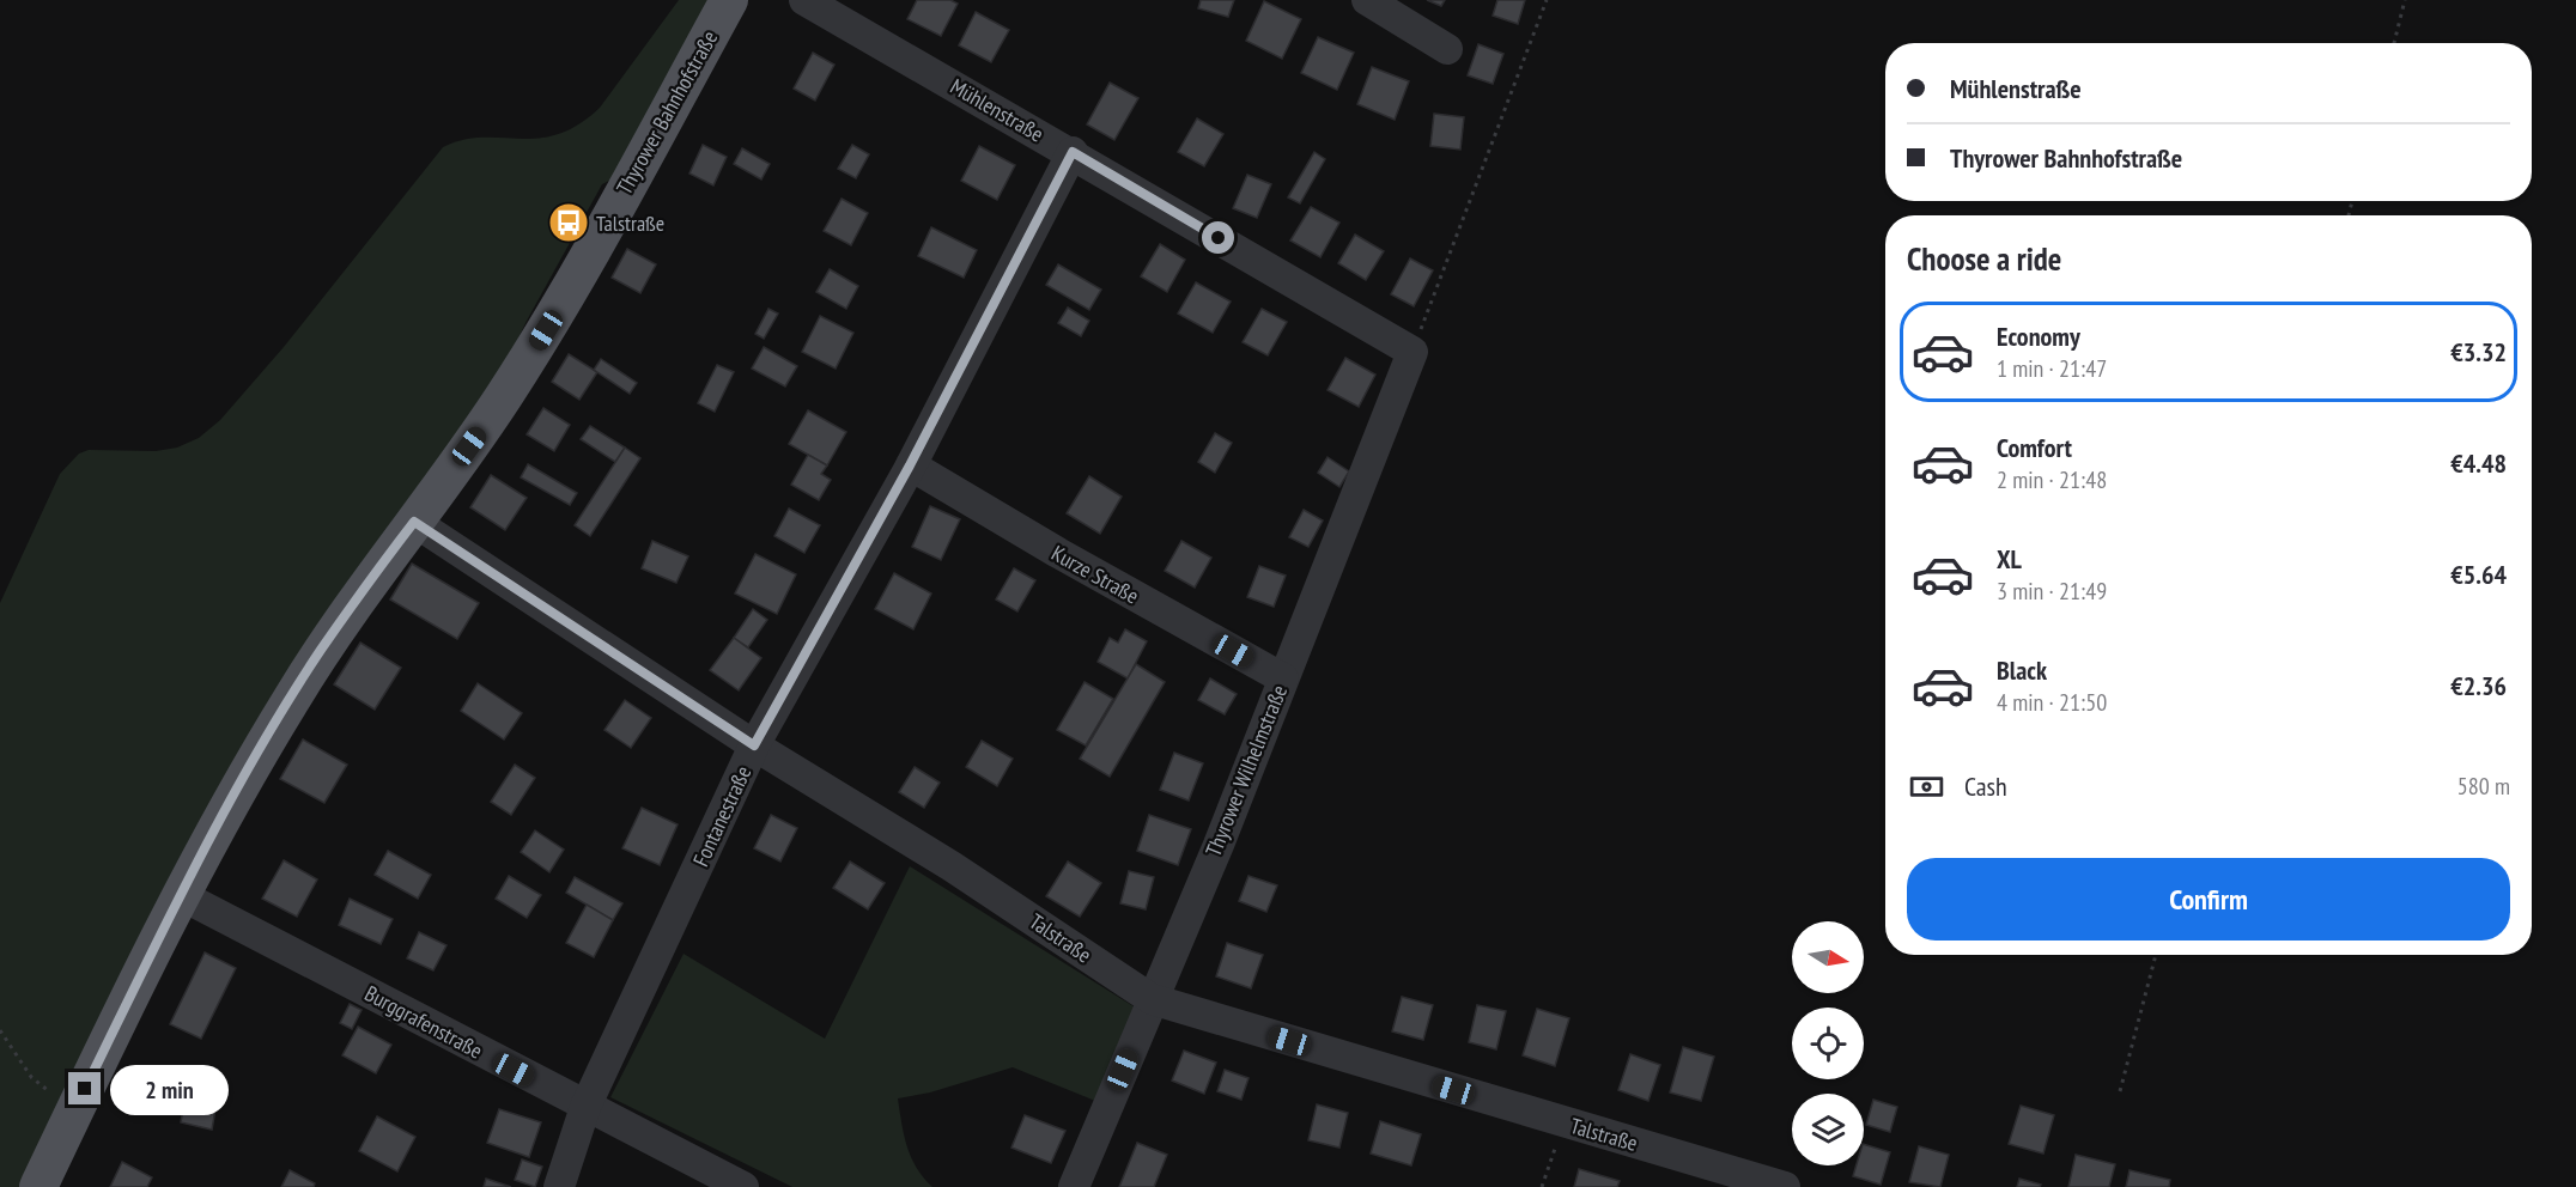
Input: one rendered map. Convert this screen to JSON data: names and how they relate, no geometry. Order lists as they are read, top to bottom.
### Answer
{
  "streets": {
    "main road": ["Thyrower Bahnhofstraße"],
    "street": [
      "Mühlenstraße",
      "Kurze Straße",
      "Thyrower Wilhelmstraße",
      "Fontanestraße",
      "Talstraße",
      "Burggrafenstraße"
    ]
  },
  "crossings": [
    ["Mühlenstraße", "Thyrower Wilhelmstraße"],
    ["Mühlenstraße", "Fontanestraße"],
    ["Thyrower Bahnhofstraße", "Talstraße"],
    ["Thyrower Bahnhofstraße", "Burggrafenstraße"],
    ["Kurze Straße", "Thyrower Wilhelmstraße"],
    ["Kurze Straße", "Fontanestraße"],
    ["Thyrower Wilhelmstraße", "Talstraße"],
    ["Fontanestraße", "Talstraße"],
    ["Fontanestraße", "Burggrafenstraße"]
  ],
  "places": {
    "bus stop": ["Talstraße"]
  },
  "north": "right",
  "page": {
    "banner": ["Mühlenstraße", "Thyrower Bahnhofstraße"],
    "heading": "Choose a ride",
    "list": [
      {
        "name": "Economy",
        "note": "1 min · 21:47",
        "value": "€3.32"
      },
      {
        "name": "Comfort",
        "note": "2 min · 21:48",
        "value": "€4.48"
      },
      {
        "name": "XL",
        "note": "3 min · 21:49",
        "value": "€5.64"
      },
      {
        "name": "Black",
        "note": "4 min · 21:50",
        "value": "€2.36"
      }
    ],
    "pay": ["Cash", "580 m"],
    "buttons": "Confirm",
    "bubble": "2 min"
  }
}
